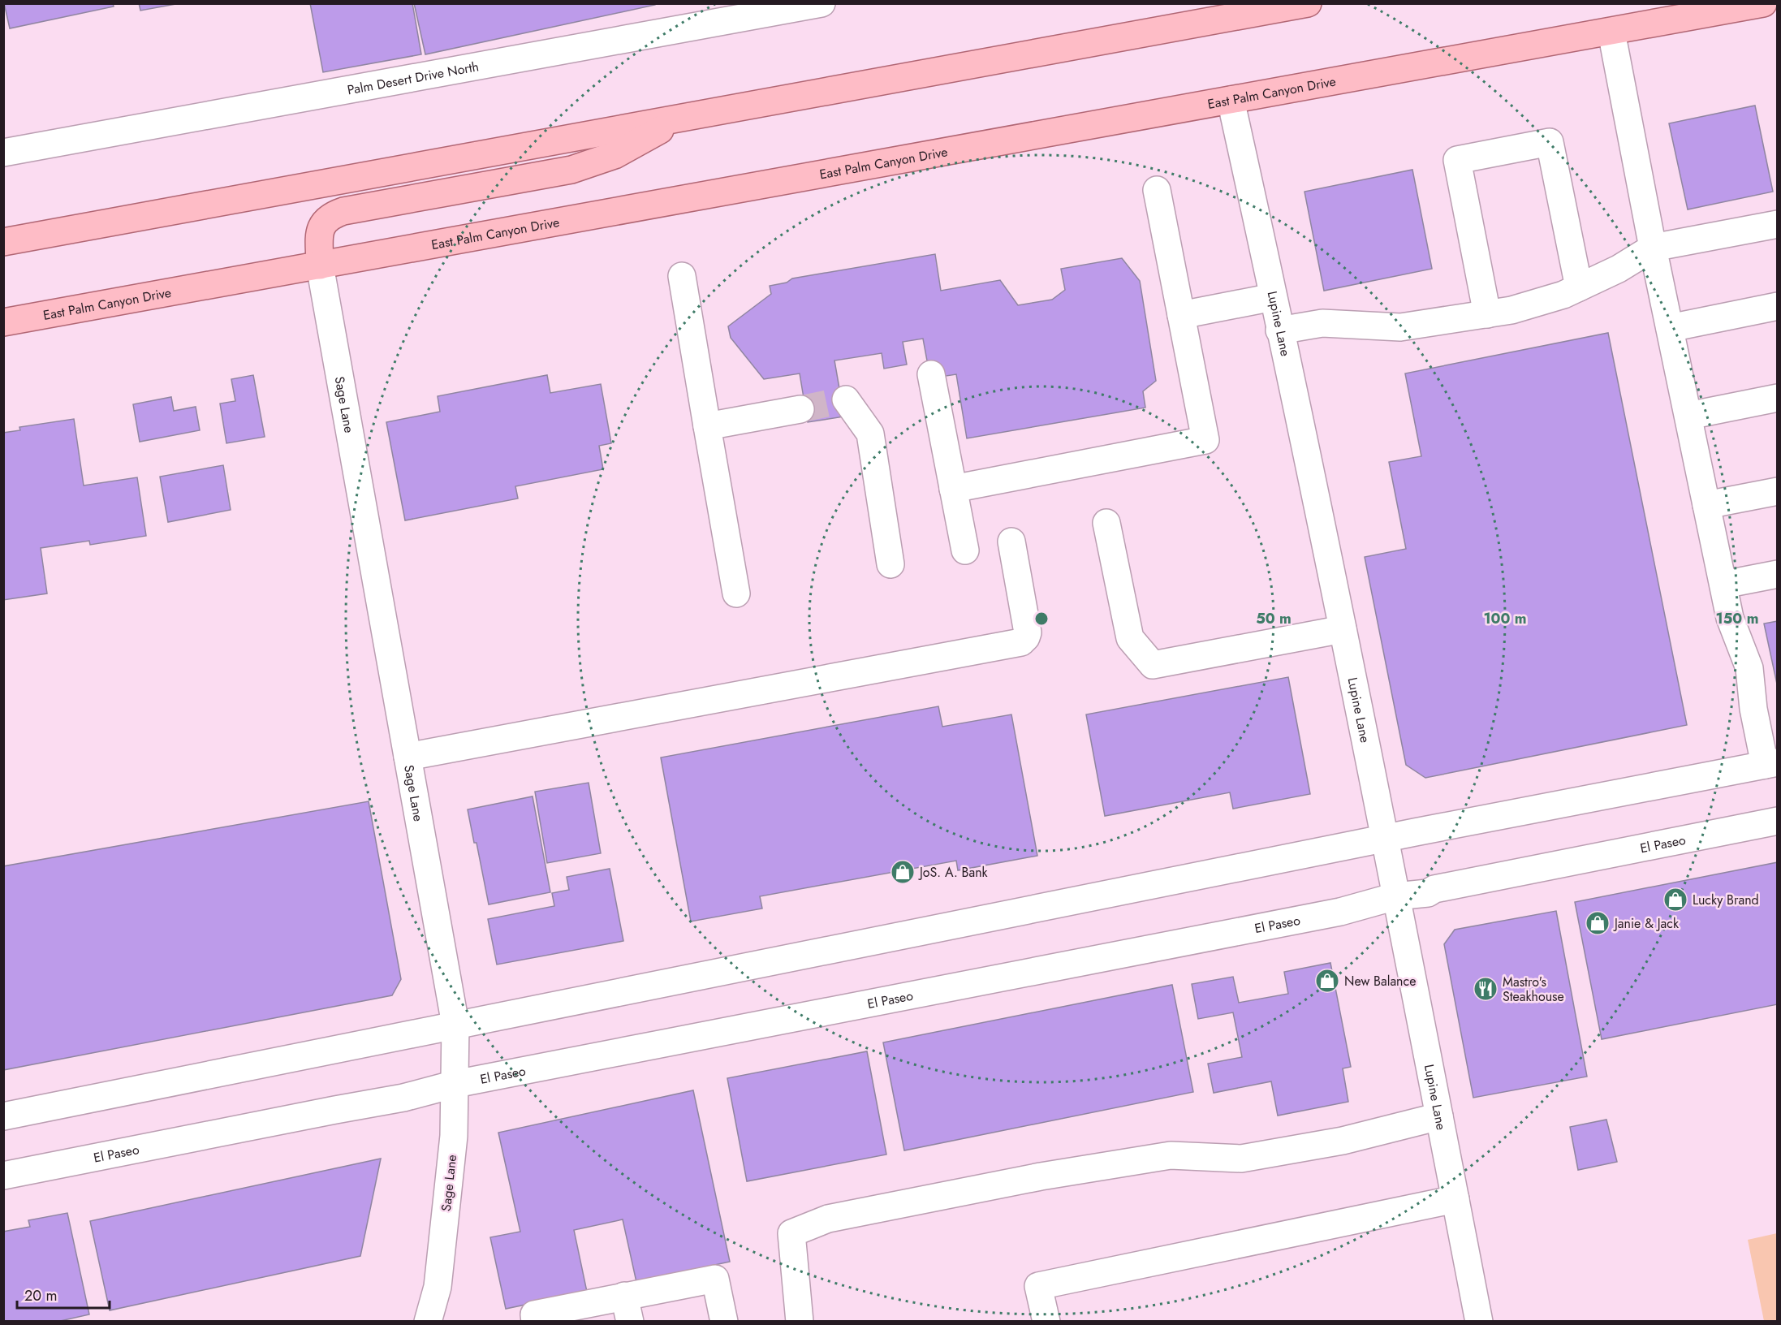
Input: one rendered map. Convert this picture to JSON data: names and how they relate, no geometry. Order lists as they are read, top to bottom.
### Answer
{
  "streets": {
    "main road": ["East Palm Canyon Drive"],
    "street": [
      "Palm Desert Drive North",
      "Lupine Lane",
      "Sage Lane",
      "El Paseo"
    ]
  },
  "crossings": [
    ["East Palm Canyon Drive", "Lupine Lane"],
    ["East Palm Canyon Drive", "Sage Lane"],
    ["Lupine Lane", "El Paseo"],
    ["Sage Lane", "El Paseo"]
  ],
  "places": {
    "shop": [
      "JoS. A. Bank",
      "Lucky Brand",
      "Janie & Jack",
      "New Balance"
    ],
    "restaurant": ["Mastro's Steakhouse"]
  },
  "scale_bar": "20 m",
  "rings": ["50 m", "100 m", "150 m"]
}
